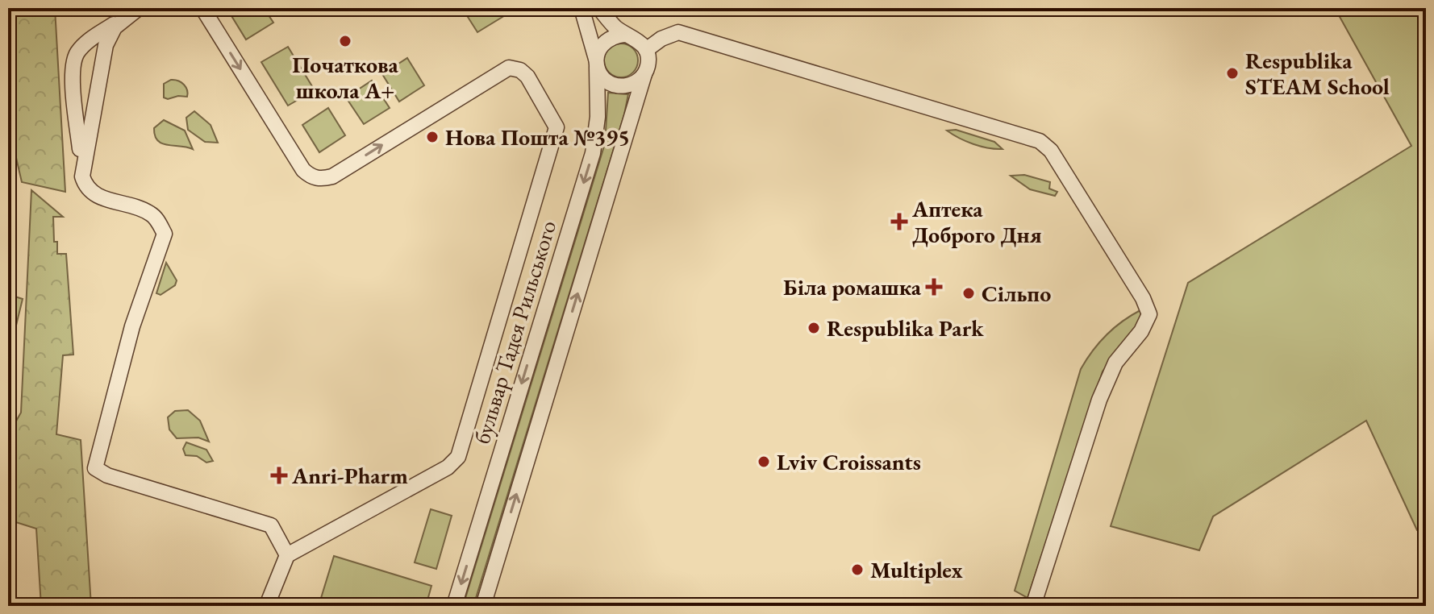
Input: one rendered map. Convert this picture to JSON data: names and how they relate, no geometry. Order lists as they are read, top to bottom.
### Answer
{
  "streets": {
    "street": ["бульвар Тадея Рильського"]
  },
  "places": {
    "other": [
      "Початкова школа А+",
      "Respublika STEAM School",
      "Нова Пошта №395",
      "Сільпо",
      "Respublika Park",
      "Lviv Croissants",
      "Multiplex"
    ],
    "health": ["Аптека Доброго Дня", "Біла ромашка", "Anri-Pharm"]
  }
}
